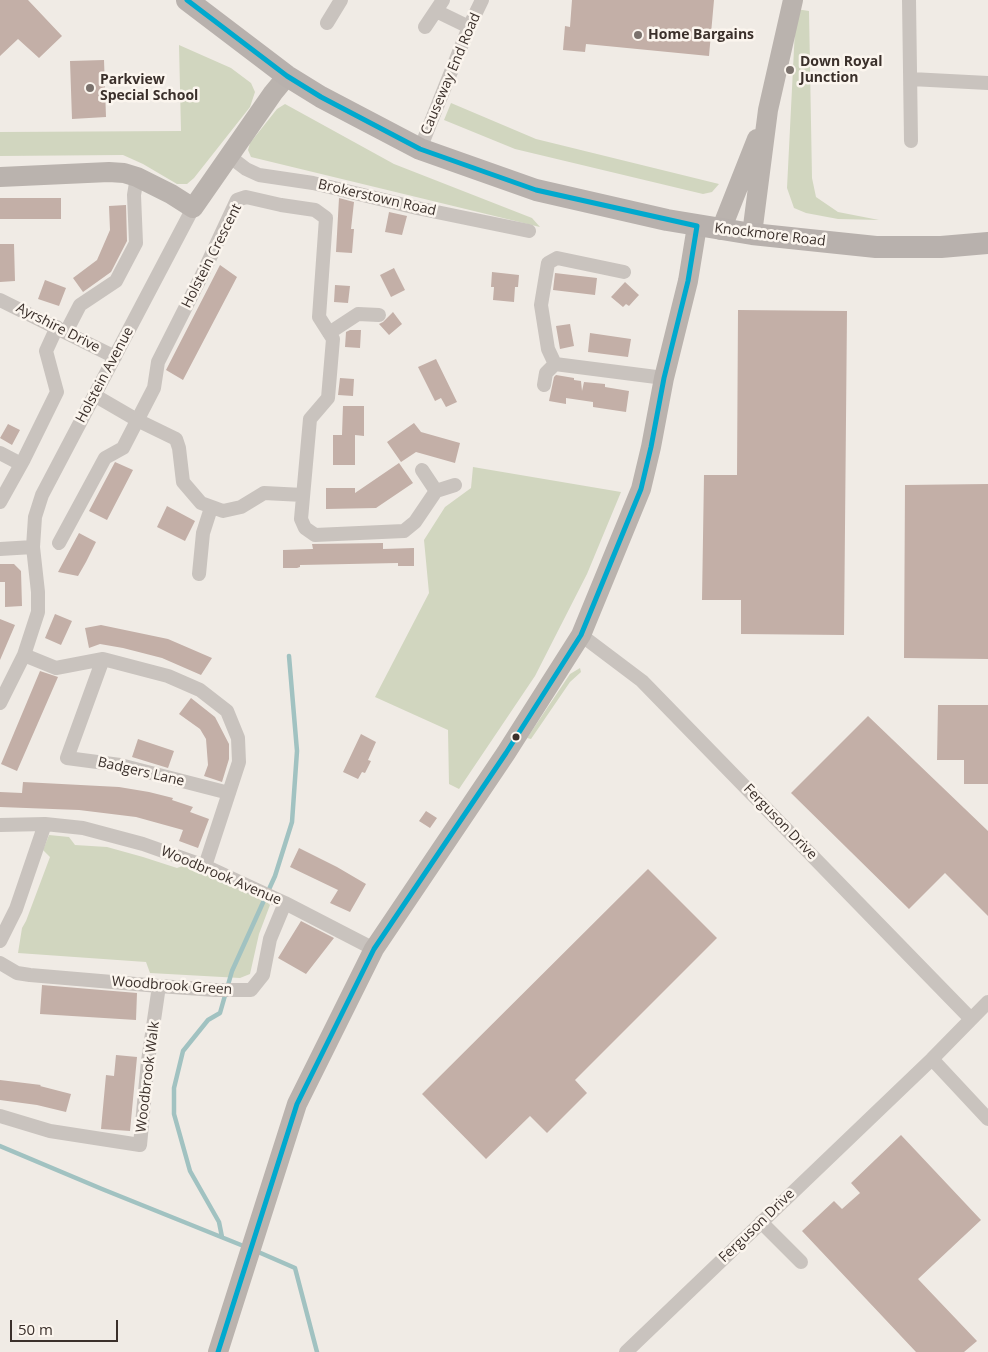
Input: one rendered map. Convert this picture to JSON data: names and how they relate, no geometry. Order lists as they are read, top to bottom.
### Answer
{
  "streets": {
    "main road": ["Knockmore Road"],
    "street": [
      "Causeway End Road",
      "Brokerstown Road",
      "Holstein Crescent",
      "Ayrshire Drive",
      "Holstein Avenue",
      "Badgers Lane",
      "Ferguson Drive",
      "Woodbrook Avenue",
      "Woodbrook Green",
      "Woodbrook Walk"
    ]
  },
  "crossings": [
    ["Causeway End Road", "Knockmore Road"],
    ["Ayrshire Drive", "Holstein Avenue"],
    ["Woodbrook Avenue", "Woodbrook Green"],
    ["Woodbrook Green", "Woodbrook Walk"]
  ],
  "places": ["Home Bargains", "Down Royal Junction", "Parkview Special School"],
  "scale_bar": "50 m"
}
